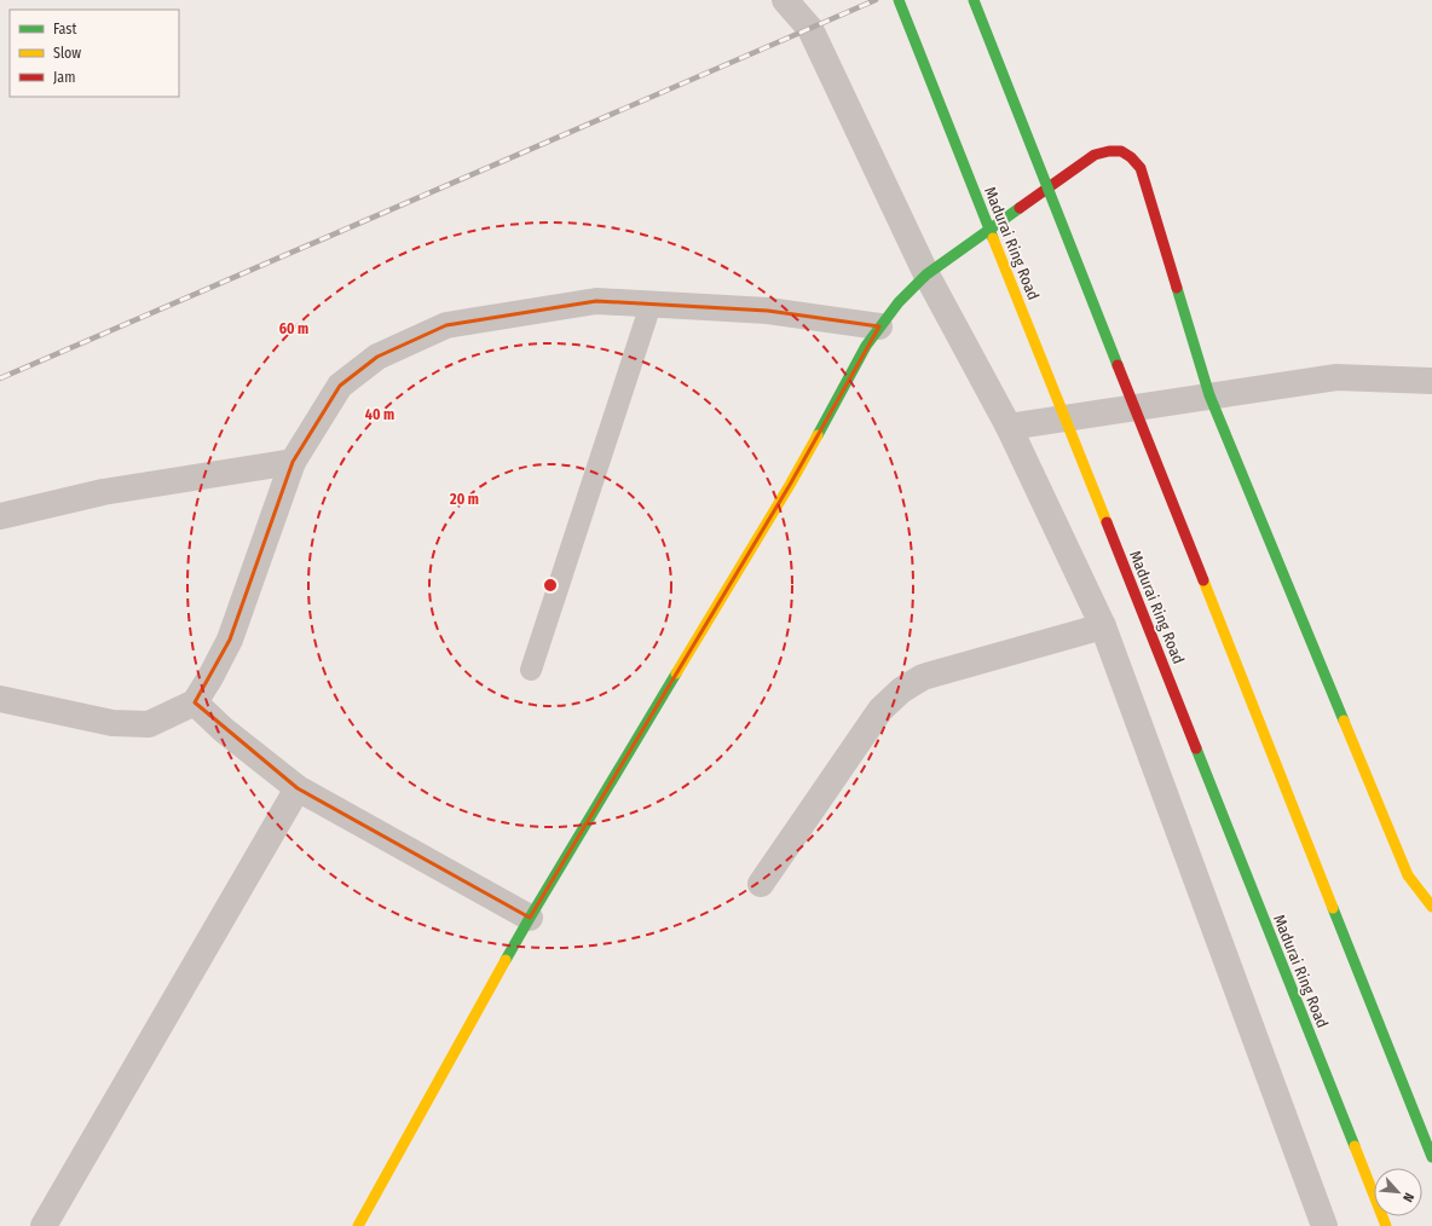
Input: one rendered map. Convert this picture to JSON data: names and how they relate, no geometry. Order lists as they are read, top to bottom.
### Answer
{
  "streets": {
    "main road": ["Madurai Ring Road"]
  },
  "legend": ["Fast", "Slow", "Jam"],
  "north": "bottom right",
  "rings": ["60 m", "40 m", "20 m"]
}
